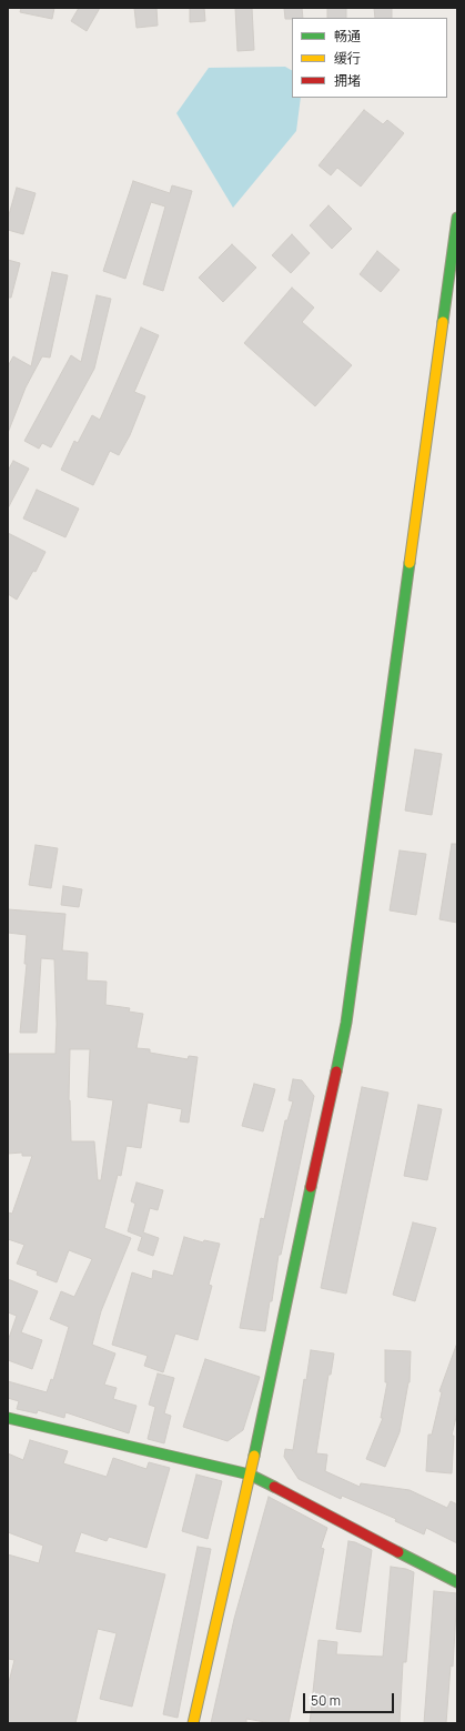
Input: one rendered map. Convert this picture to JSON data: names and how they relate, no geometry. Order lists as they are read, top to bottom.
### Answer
{
  "legend": ["畅通", "缓行", "拥堵"],
  "scale_bar": "50 m"
}
